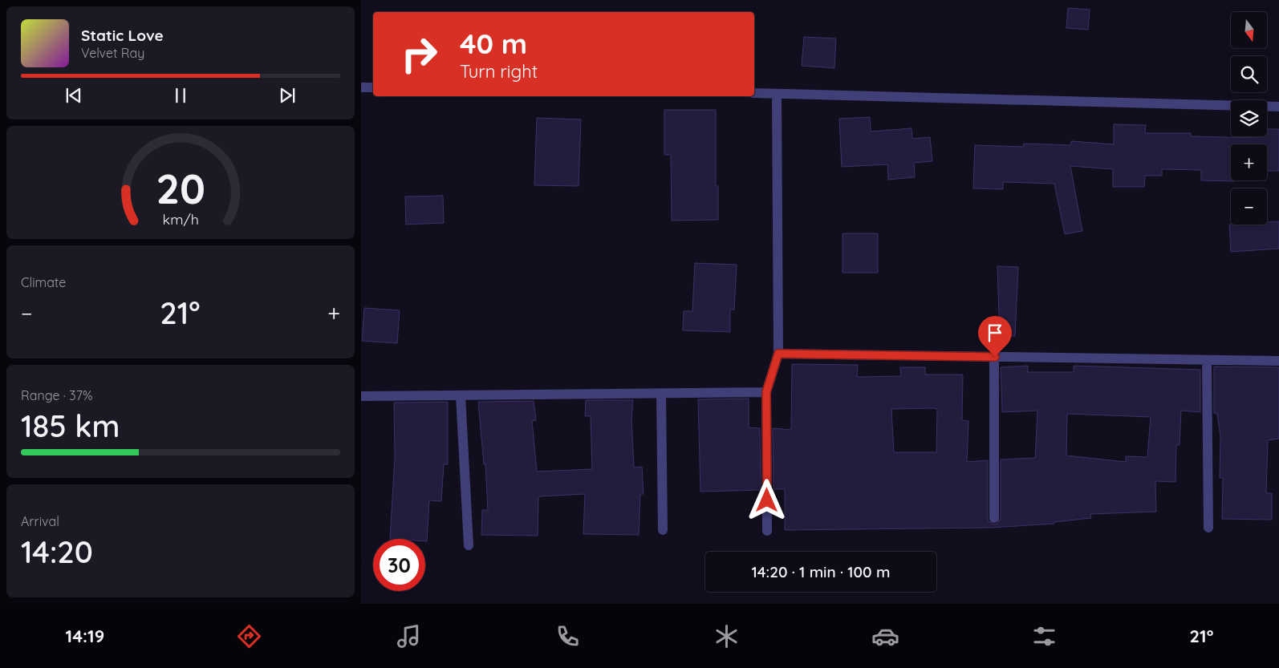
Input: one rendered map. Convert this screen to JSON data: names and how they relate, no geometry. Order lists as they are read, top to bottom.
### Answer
{
  "north": "bottom",
  "page": {
    "map_buttons": ["+", "−"],
    "turn": ["40 m", "Turn right"],
    "song": ["Static Love", "Velvet Ray"],
    "tile": [
      "Climate",
      ["Range · 37%", "185 km"],
      ["Arrival", "14:20"]
    ],
    "heat": ["−", "21°", "+"],
    "limit": "30",
    "trip": "14:20 · 1 min · 100 m",
    "tabs": ["14:19", "21°"],
    "gauge": ["20", "km/h"]
  }
}
